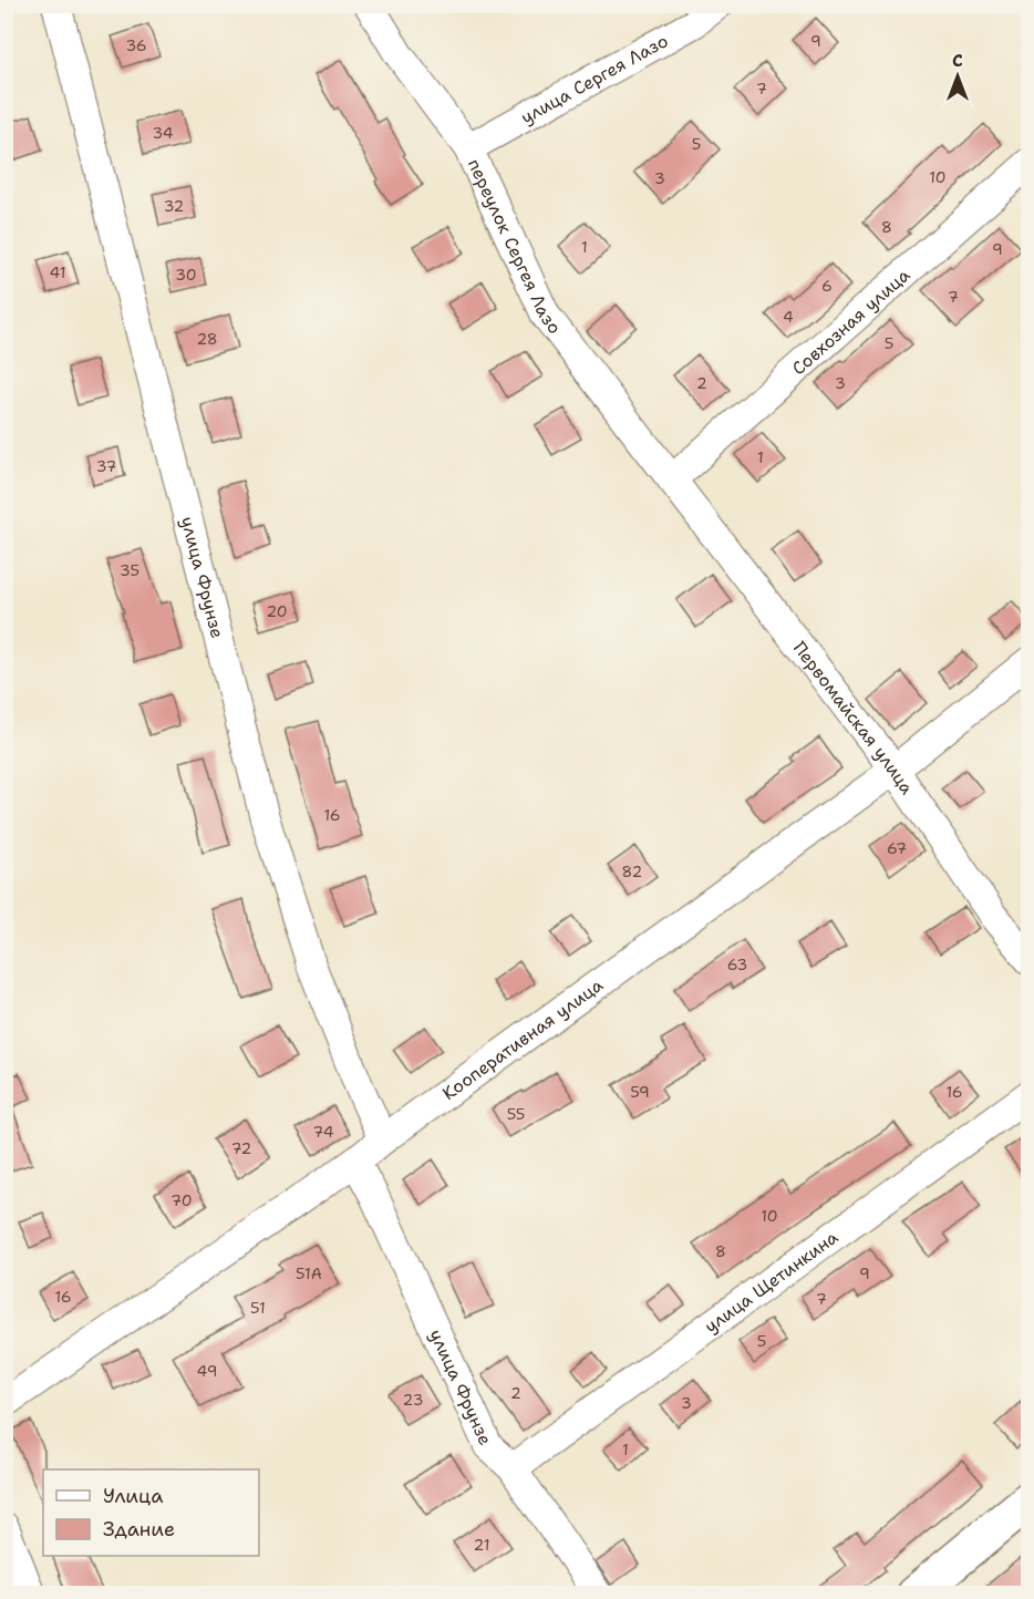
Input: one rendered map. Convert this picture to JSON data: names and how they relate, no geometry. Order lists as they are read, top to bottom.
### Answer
{
  "streets": {
    "street": [
      "улица Сергея Лазо",
      "переулок Сергея Лазо",
      "Совхозная улица",
      "улица Фрунзе",
      "Первомайская улица",
      "Кооперативная улица",
      "улица Щетинкина"
    ]
  },
  "crossings": [
    ["улица Сергея Лазо", "переулок Сергея Лазо"],
    ["переулок Сергея Лазо", "Совхозная улица"],
    ["переулок Сергея Лазо", "Первомайская улица"],
    ["Совхозная улица", "Первомайская улица"],
    ["улица Фрунзе", "Кооперативная улица"],
    ["улица Фрунзе", "улица Щетинкина"],
    ["Первомайская улица", "Кооперативная улица"]
  ],
  "house_numbers": [
    "9",
    "36",
    "7",
    "34",
    "5",
    "10",
    "3",
    "32",
    "8",
    "1",
    "9",
    "41",
    "30",
    "6",
    "7",
    "4",
    "28",
    "5",
    "2",
    "3",
    "1",
    "37",
    "35",
    "20",
    "16",
    "67",
    "82",
    "63",
    "59",
    "16",
    "55",
    "74",
    "72",
    "70",
    "10",
    "8",
    "51А",
    "9",
    "16",
    "7",
    "51",
    "5",
    "49",
    "2",
    "23",
    "3",
    "1",
    "21"
  ],
  "legend": ["Улица", "Здание"],
  "north": "top"
}
